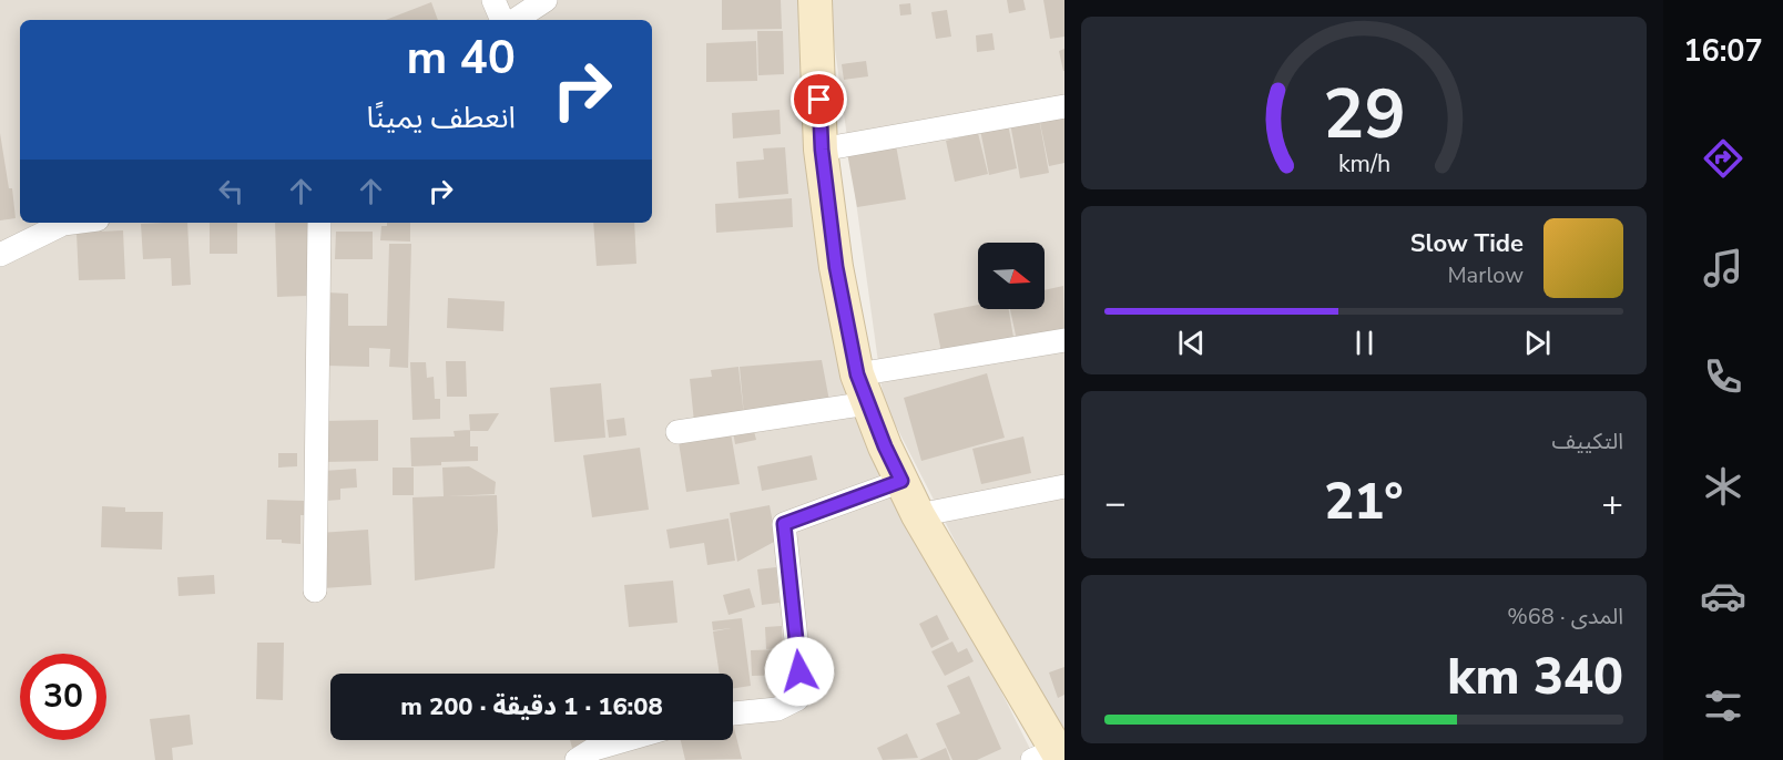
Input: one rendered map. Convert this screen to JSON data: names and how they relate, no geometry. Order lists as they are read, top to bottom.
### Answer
{
  "north": "right",
  "page": {
    "tabs": "16:07",
    "turn": ["40 m", "انعطف يمينًا"],
    "song": ["Slow Tide", "Marlow"],
    "tile": [
      "التكييف",
      ["المدى · 68%", "340 km"]
    ],
    "heat": ["−", "21°", "+"],
    "limit": "30",
    "trip": "16:08 · 1 دقيقة · 200 m",
    "gauge": ["29", "km/h"]
  }
}
